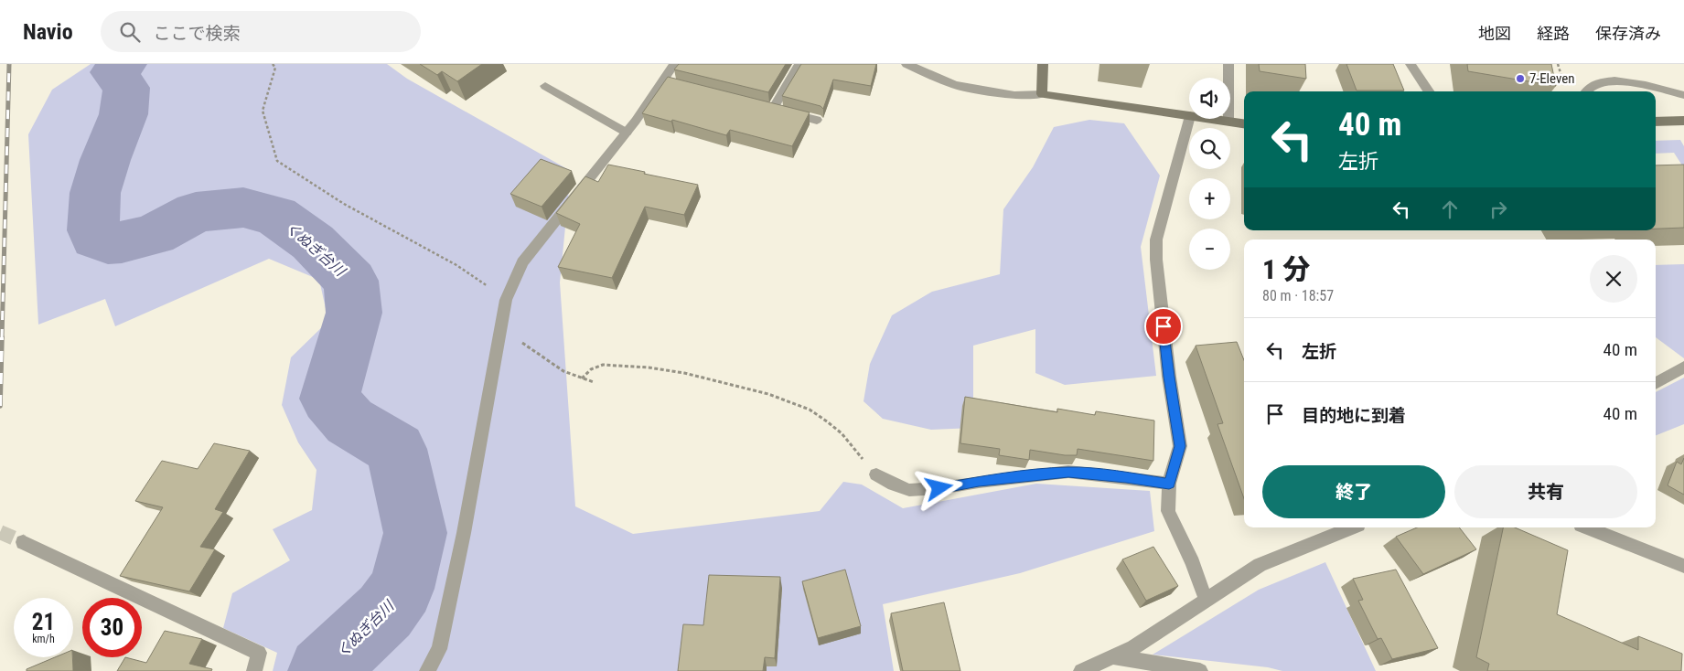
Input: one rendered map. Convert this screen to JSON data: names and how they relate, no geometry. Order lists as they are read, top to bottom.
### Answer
{
  "water": ["くぬぎ台川"],
  "places": ["7-Eleven"],
  "page": {
    "header": "Navio",
    "search": "ここで検索",
    "nav": ["地図", "経路", "保存済み"],
    "map_buttons": ["+", "−"],
    "turn": ["40 m", "左折"],
    "heading": ["1 分", "80 m · 18:57"],
    "list": [
      {
        "name": "左折",
        "value": "40 m"
      },
      {
        "name": "目的地に到着",
        "value": "40 m"
      }
    ],
    "buttons": ["終了", "共有"],
    "speed": "21 km/h",
    "limit": "30"
  }
}
